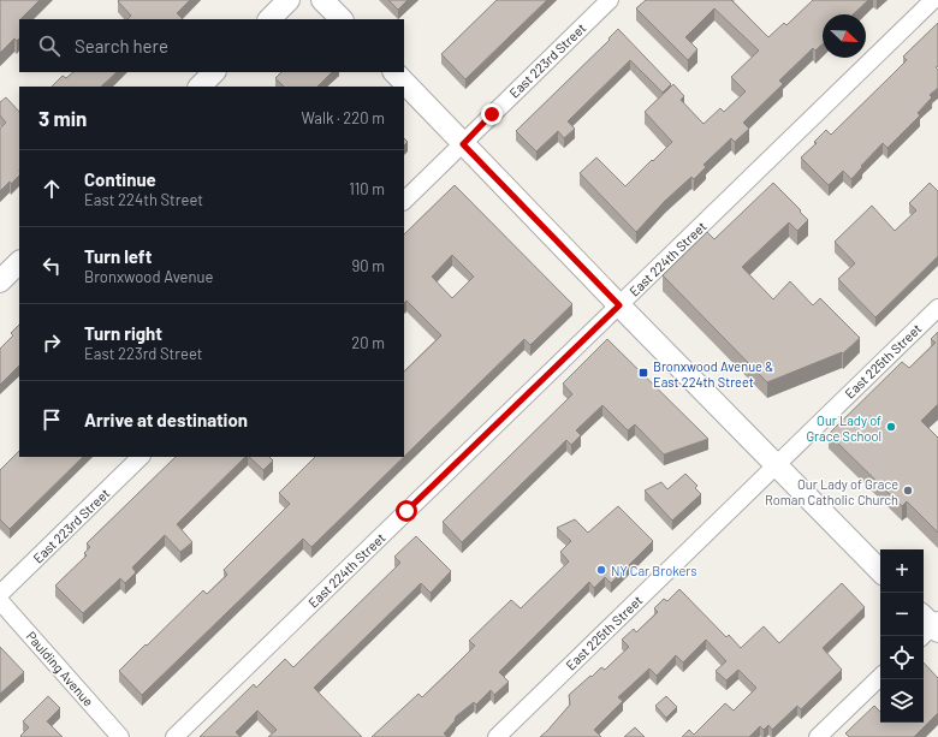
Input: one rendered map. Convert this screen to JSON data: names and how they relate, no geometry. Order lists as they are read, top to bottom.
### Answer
{
  "streets": {
    "street": [
      "East 223rd Street",
      "East 224th Street",
      "East 225th Street",
      "Paulding Avenue"
    ]
  },
  "places": {
    "transit": ["Bronxwood Avenue & East 224th Street"],
    "other": ["Our Lady of Grace School", "Our Lady of Grace Roman Catholic Church", "NY Car Brokers"]
  },
  "north": "bottom right",
  "page": {
    "search": "Search here",
    "heading": ["3 min", "Walk · 220 m"],
    "list": [
      ["Continue", "East 224th Street", "110 m"],
      ["Turn left", "Bronxwood Avenue", "90 m"],
      ["Turn right", "East 223rd Street", "20 m"],
      "Arrive at destination"
    ],
    "map_buttons": ["+", "−"]
  }
}
